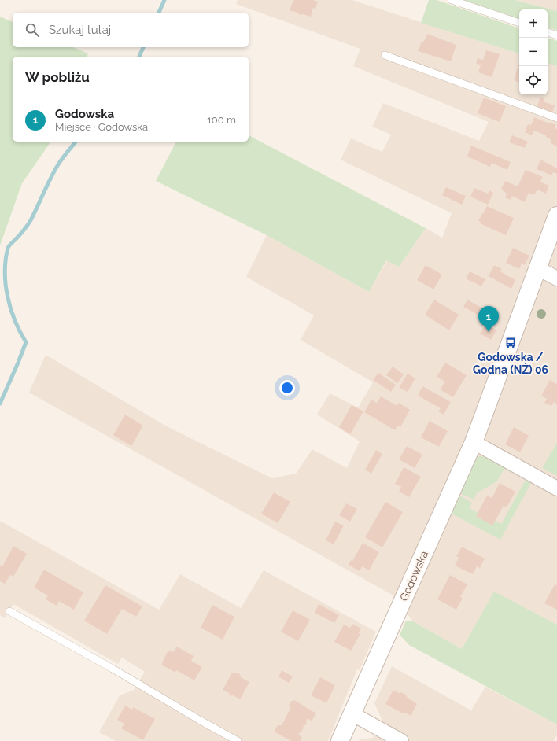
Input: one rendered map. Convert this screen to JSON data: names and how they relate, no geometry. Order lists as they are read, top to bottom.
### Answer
{
  "streets": {
    "street": ["Godowska"]
  },
  "places": {
    "bus stop": ["Godowska / Godna (NŻ) 06"]
  },
  "page": {
    "map_buttons": ["+", "−"],
    "search": "Szukaj tutaj",
    "heading": "W pobliżu",
    "list": [
      {
        "mark": "1",
        "name": "Godowska",
        "note": "Miejsce · Godowska",
        "value": "100 m"
      }
    ],
    "pins": "1"
  }
}
